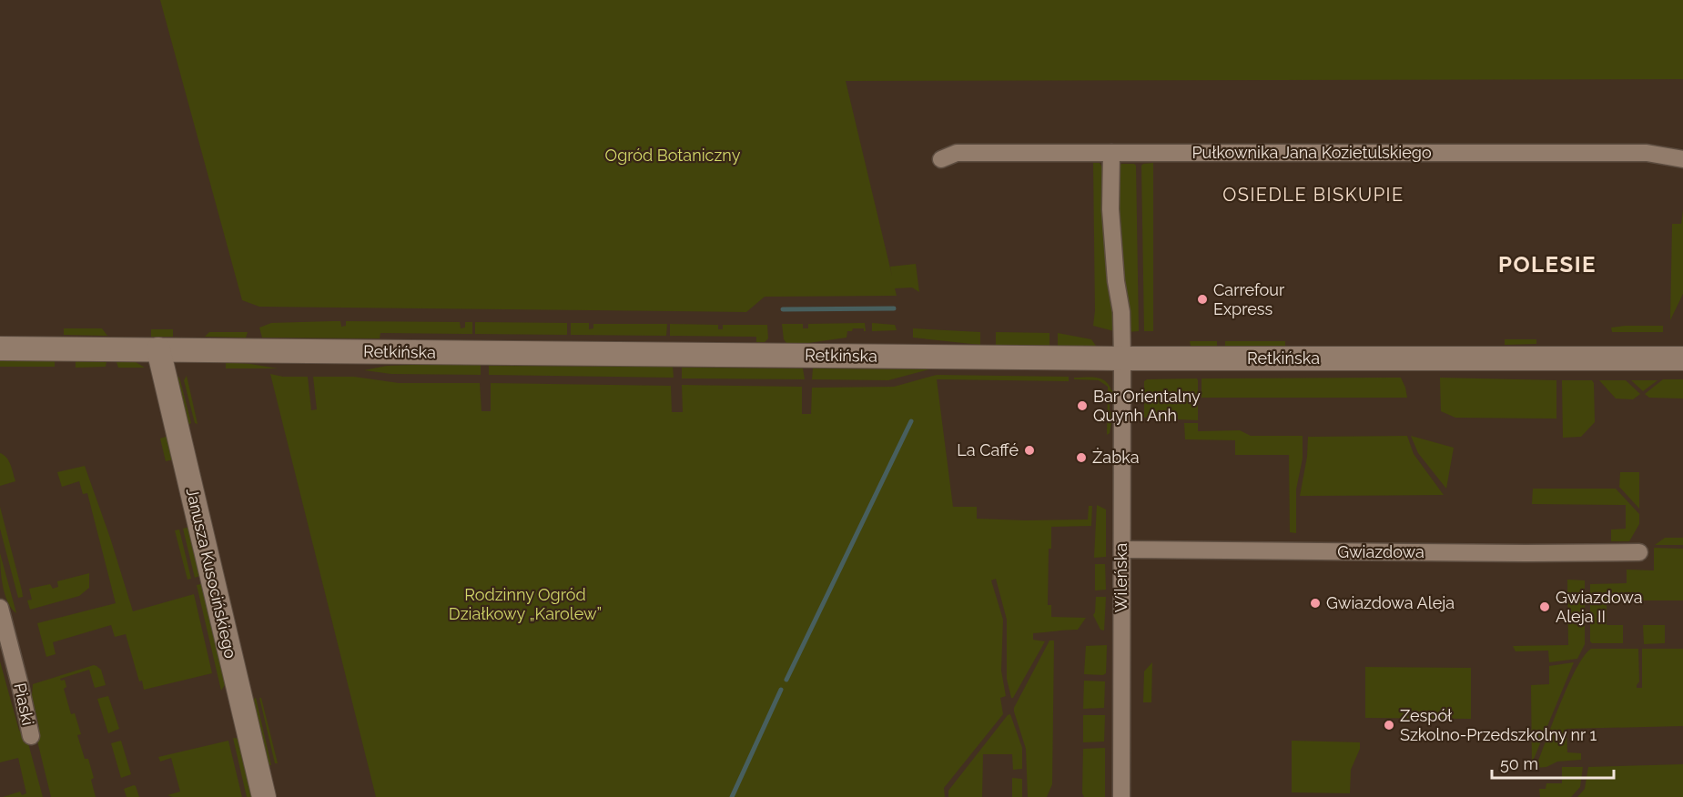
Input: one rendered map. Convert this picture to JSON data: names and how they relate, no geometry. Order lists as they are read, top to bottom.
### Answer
{
  "streets": {
    "street": [
      "Pułkownika Jana Kozietulskiego",
      "Retkińska",
      "Gwiazdowa",
      "Janusza Kusocińskiego",
      "Wileńska",
      "Piaski"
    ]
  },
  "crossings": [
    ["Pułkownika Jana Kozietulskiego", "Wileńska"],
    ["Retkińska", "Janusza Kusocińskiego"],
    ["Retkińska", "Wileńska"],
    ["Gwiazdowa", "Wileńska"]
  ],
  "districts": ["OSIEDLE BISKUPIE", "POLESIE"],
  "parks": ["Ogród Botaniczny", "Rodzinny Ogród Działkowy „Karolew”"],
  "places": [
    "Carrefour Express",
    "Bar Orientalny Quynh Anh",
    "La Caffé",
    "Żabka",
    "Gwiazdowa Aleja",
    "Gwiazdowa Aleja II",
    "Zespół Szkolno-Przedszkolny nr 1"
  ],
  "scale_bar": "50 m"
}
